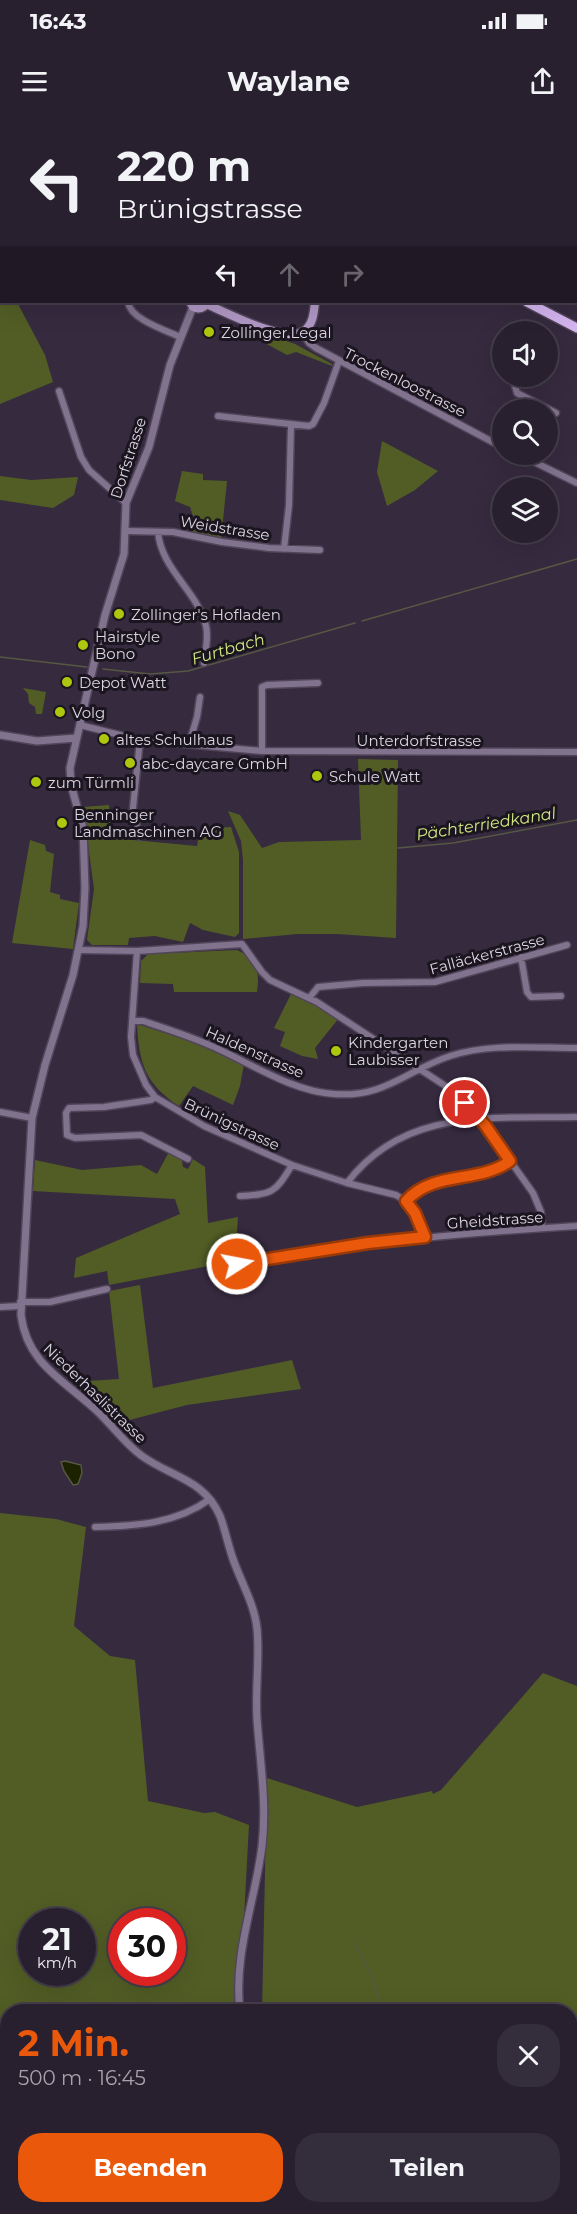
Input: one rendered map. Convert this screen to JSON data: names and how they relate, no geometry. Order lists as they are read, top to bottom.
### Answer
{
  "streets": {
    "street": [
      "Trockenloostrasse",
      "Dorfstrasse",
      "Weidstrasse",
      "Unterdorfstrasse",
      "Falläckerstrasse",
      "Haldenstrasse",
      "Brünigstrasse",
      "Gheidstrasse",
      "Niederhaslistrasse"
    ]
  },
  "crossings": [
    ["Dorfstrasse", "Weidstrasse"],
    ["Dorfstrasse", "Unterdorfstrasse"],
    ["Dorfstrasse", "Niederhaslistrasse"],
    ["Unterdorfstrasse", "Niederhaslistrasse"],
    ["Haldenstrasse", "Brünigstrasse"]
  ],
  "water": ["Furtbach", "Pächterriedkanal"],
  "places": [
    "Zollinger.Legal",
    "Zollinger's Hofladen",
    "Hairstyle Bono",
    "Depot Watt",
    "Volg",
    "altes Schulhaus",
    "abc-daycare GmbH",
    "Schule Watt",
    "zum Türmli",
    "Benninger Landmaschinen AG",
    "Kindergarten Laubisser"
  ],
  "page": {
    "status": "16:43",
    "header": "Waylane",
    "turn": ["220 m", "Brünigstrasse"],
    "speed": "21 km/h",
    "limit": "30",
    "heading": ["2 Min.", "500 m · 16:45"],
    "buttons": ["Beenden", "Teilen"]
  }
}
